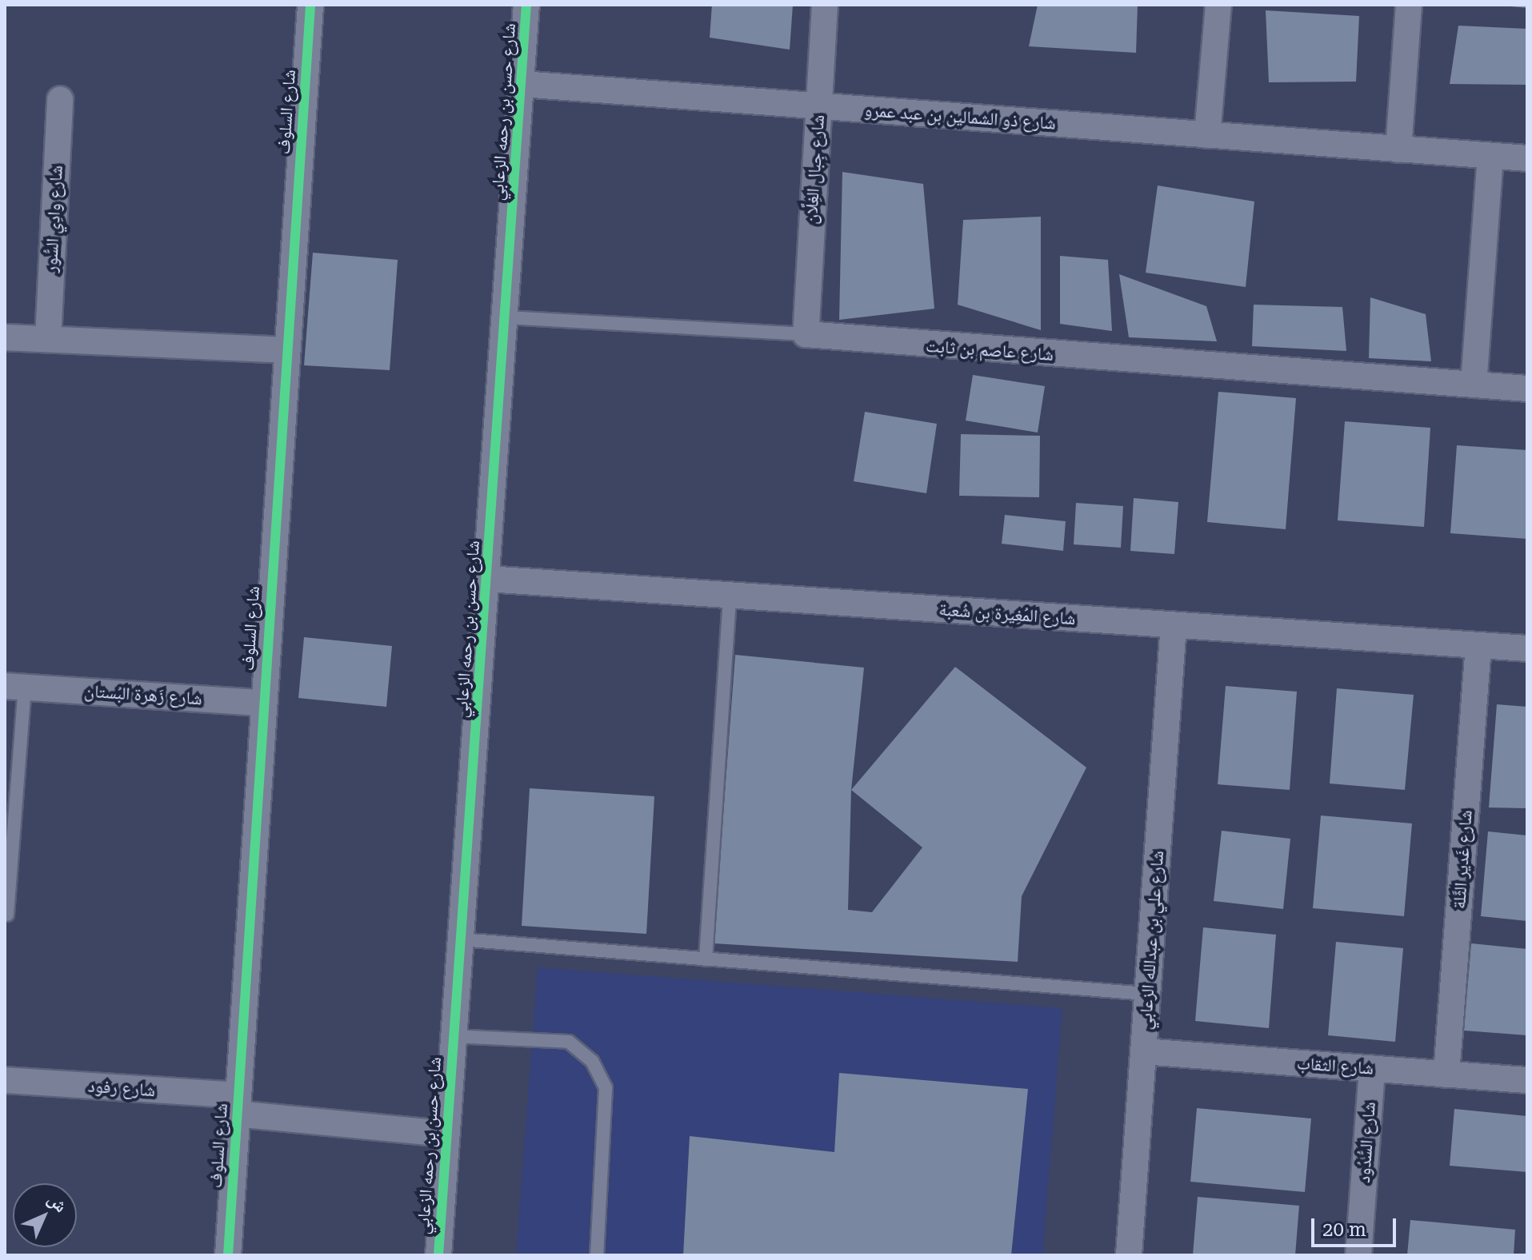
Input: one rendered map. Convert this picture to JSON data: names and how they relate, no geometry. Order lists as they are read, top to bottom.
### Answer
{
  "streets": {
    "street": [
      "شارع السلوف",
      "شارع حسن بن رحمه الزعابي",
      "شارع ذو الشمالين بن عبد عمرو",
      "شارع جِبال الغِلَّان",
      "شارع وادِي السُّور",
      "شارع عاصم بن ثابت",
      "شارع المُغِيرة بن شُعبة",
      "شارع زَهرة البُستان",
      "شارع غَدير الثَّلة",
      "شارع علي بن عبدالله الزعابي",
      "شارع الثقاب",
      "شارع رفود",
      "شارع السُّدُود"
    ]
  },
  "crossings": [
    ["شارع السلوف", "شارع زَهرة البُستان"],
    ["شارع السلوف", "شارع رفود"],
    ["شارع حسن بن رحمه الزعابي", "شارع ذو الشمالين بن عبد عمرو"],
    ["شارع حسن بن رحمه الزعابي", "شارع عاصم بن ثابت"],
    ["شارع حسن بن رحمه الزعابي", "شارع المُغِيرة بن شُعبة"],
    ["شارع حسن بن رحمه الزعابي", "شارع رفود"],
    ["شارع ذو الشمالين بن عبد عمرو", "شارع جِبال الغِلَّان"],
    ["شارع جِبال الغِلَّان", "شارع عاصم بن ثابت"],
    ["شارع المُغِيرة بن شُعبة", "شارع غَدير الثَّلة"],
    ["شارع المُغِيرة بن شُعبة", "شارع علي بن عبدالله الزعابي"],
    ["شارع غَدير الثَّلة", "شارع الثقاب"],
    ["شارع علي بن عبدالله الزعابي", "شارع الثقاب"],
    ["شارع الثقاب", "شارع السُّدُود"]
  ],
  "scale_bar": "20 m",
  "north": "top right"
}
